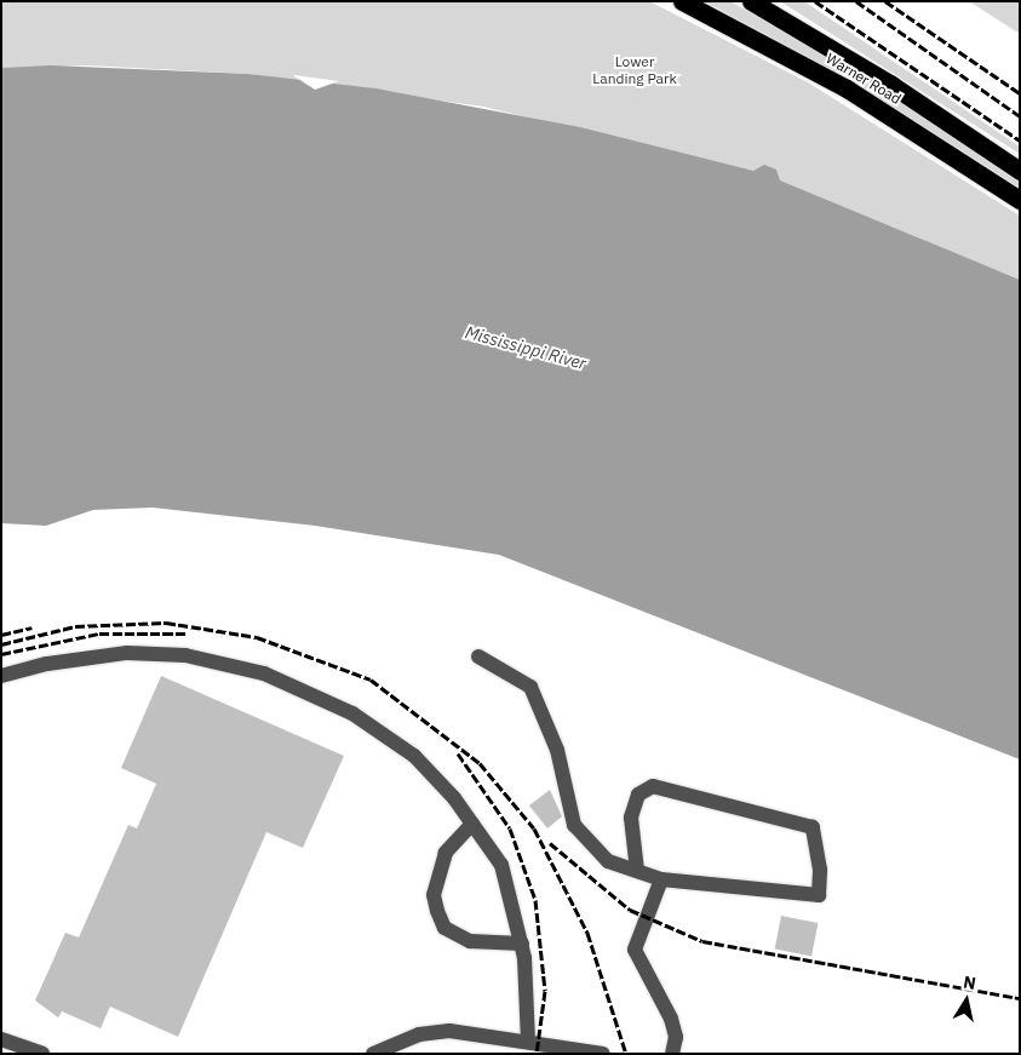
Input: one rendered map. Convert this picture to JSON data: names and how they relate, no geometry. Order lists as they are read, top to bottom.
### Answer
{
  "streets": {
    "highway": ["Warner Road"]
  },
  "water": ["Mississippi River"],
  "parks": ["Lower Landing Park"],
  "north": "top"
}
